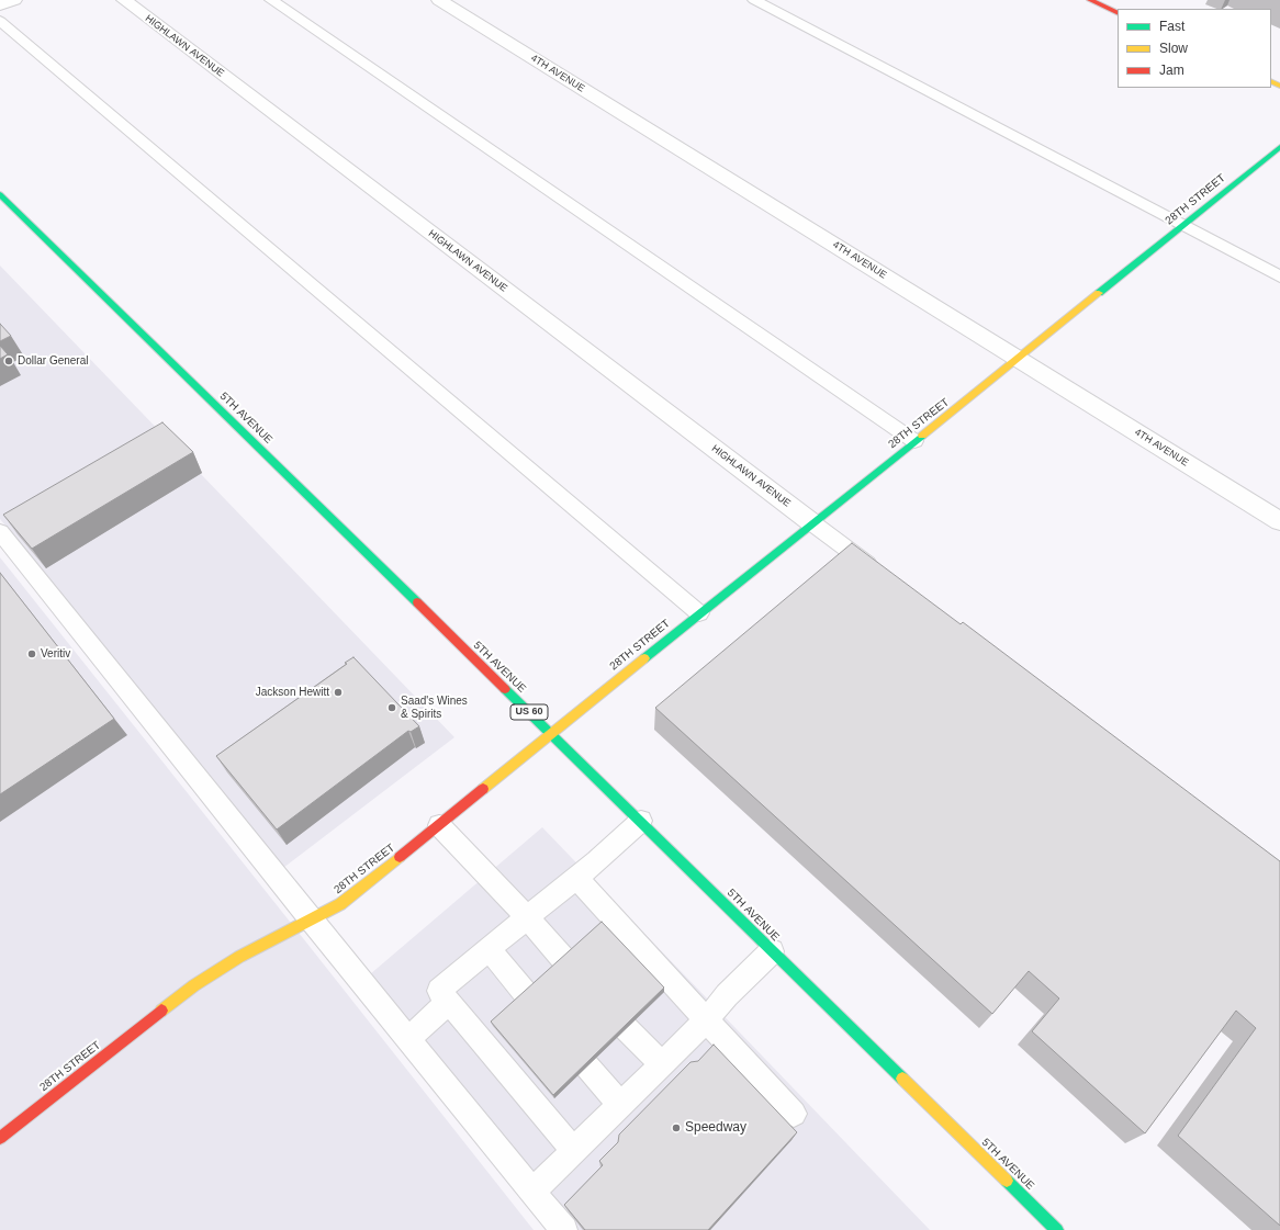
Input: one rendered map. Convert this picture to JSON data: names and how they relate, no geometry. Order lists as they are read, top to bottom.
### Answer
{
  "streets": {
    "street": [
      "HIGHLAWN AVENUE",
      "4TH AVENUE",
      "28TH STREET",
      "5TH AVENUE",
      "US 60"
    ]
  },
  "crossings": [
    ["HIGHLAWN AVENUE", "28TH STREET"],
    ["4TH AVENUE", "28TH STREET"],
    ["28TH STREET", "5TH AVENUE"]
  ],
  "places": [
    "Dollar General",
    "Veritiv",
    "Jackson Hewitt",
    "Saad's Wines & Spirits",
    "Speedway"
  ],
  "legend": ["Fast", "Slow", "Jam"]
}
